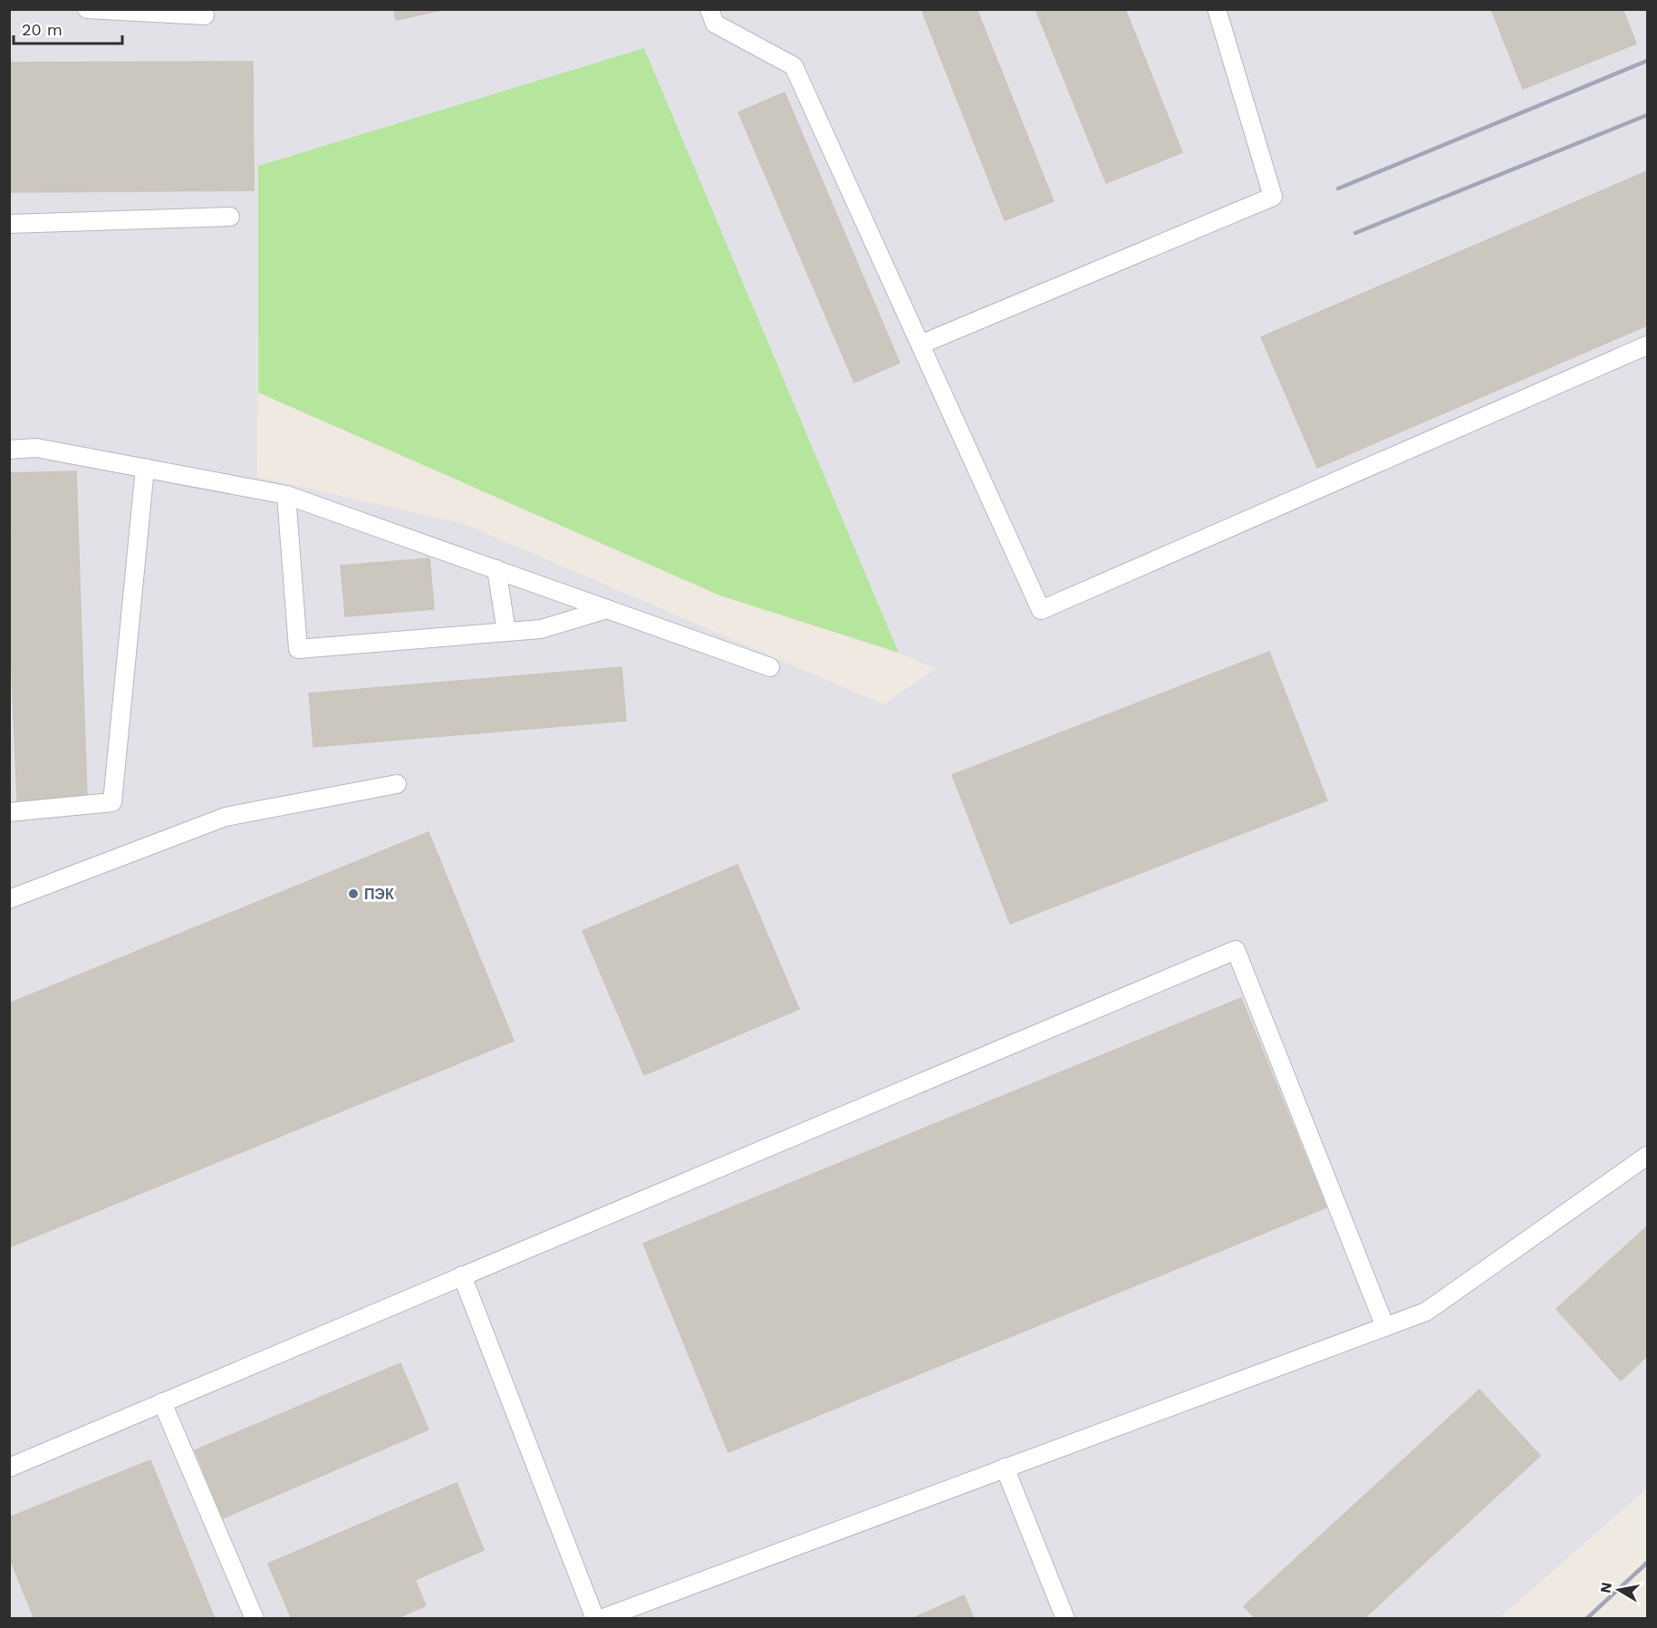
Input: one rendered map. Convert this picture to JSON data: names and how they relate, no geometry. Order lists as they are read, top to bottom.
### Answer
{
  "places": ["ПЭК"],
  "scale_bar": "20 m",
  "north": "left"
}
